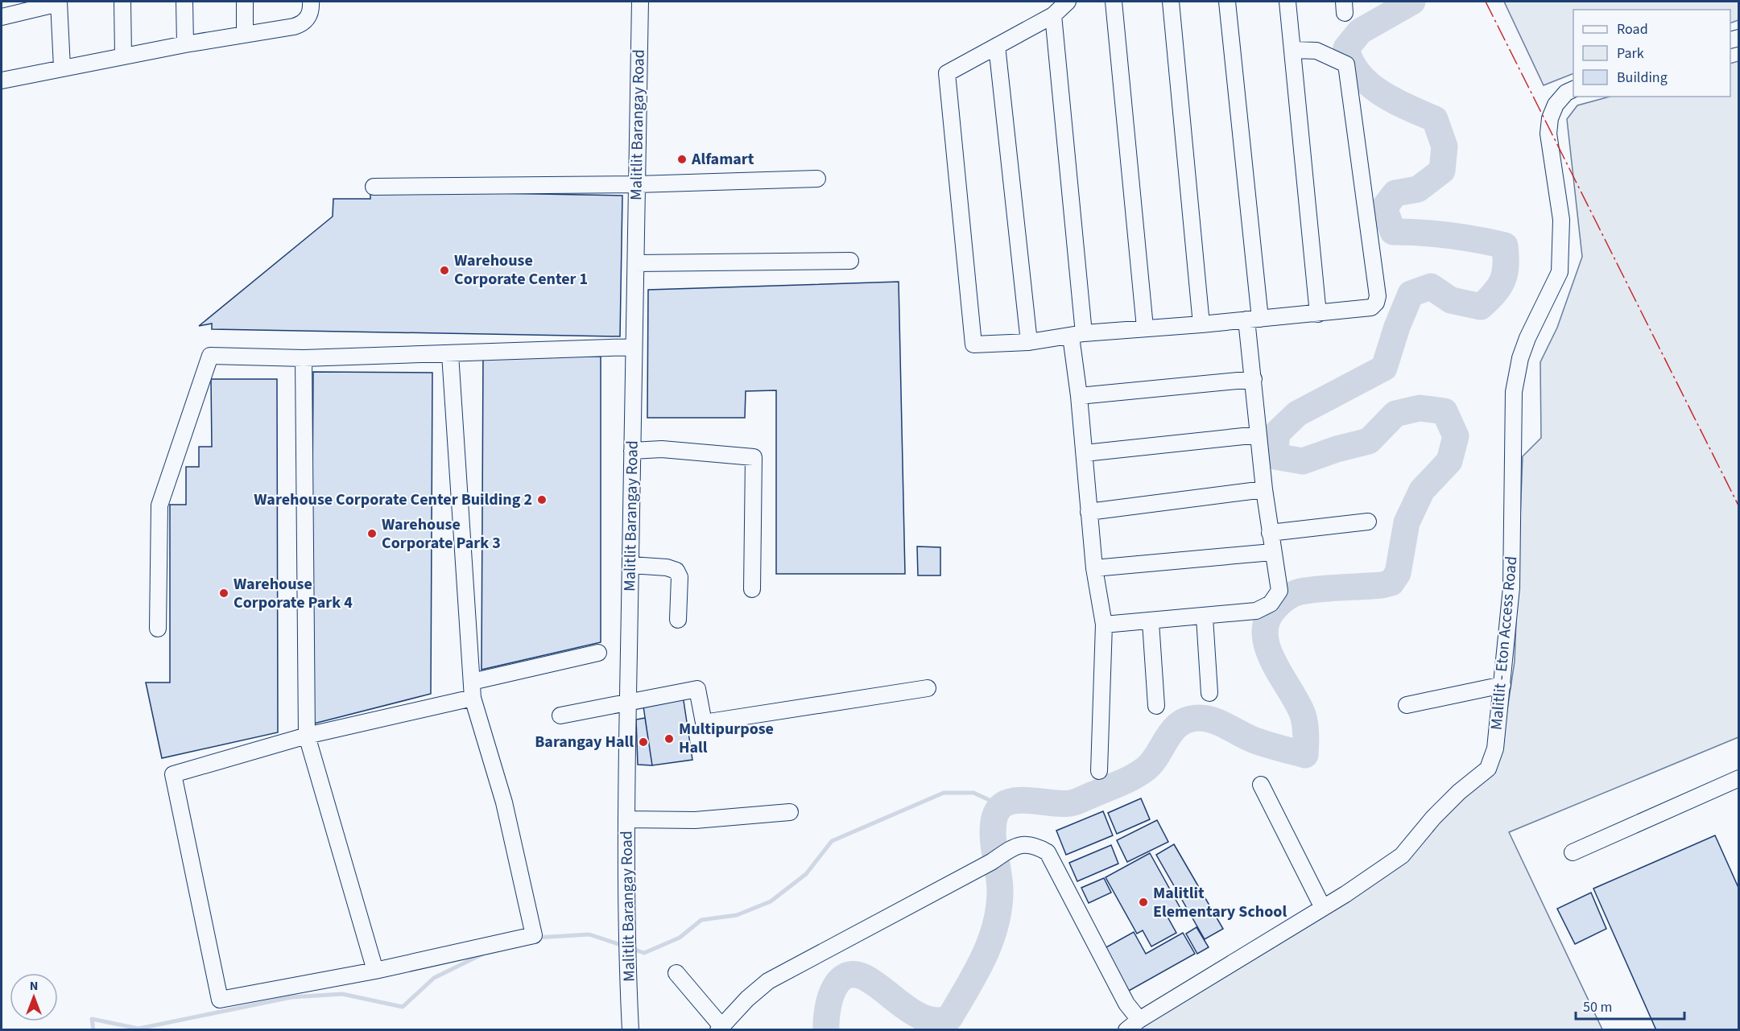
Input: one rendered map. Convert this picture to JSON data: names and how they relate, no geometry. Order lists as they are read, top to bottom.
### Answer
{
  "streets": {
    "street": ["Malitlit Barangay Road", "Malitlit - Eton Access Road"]
  },
  "places": [
    "Alfamart",
    "Warehouse Corporate Center 1",
    "Warehouse Corporate Center Building 2",
    "Warehouse Corporate Park 3",
    "Warehouse Corporate Park 4",
    "Multipurpose Hall",
    "Barangay Hall",
    "Malitlit Elementary School"
  ],
  "legend": ["Road", "Park", "Building"],
  "scale_bar": "50 m",
  "north": "top"
}
